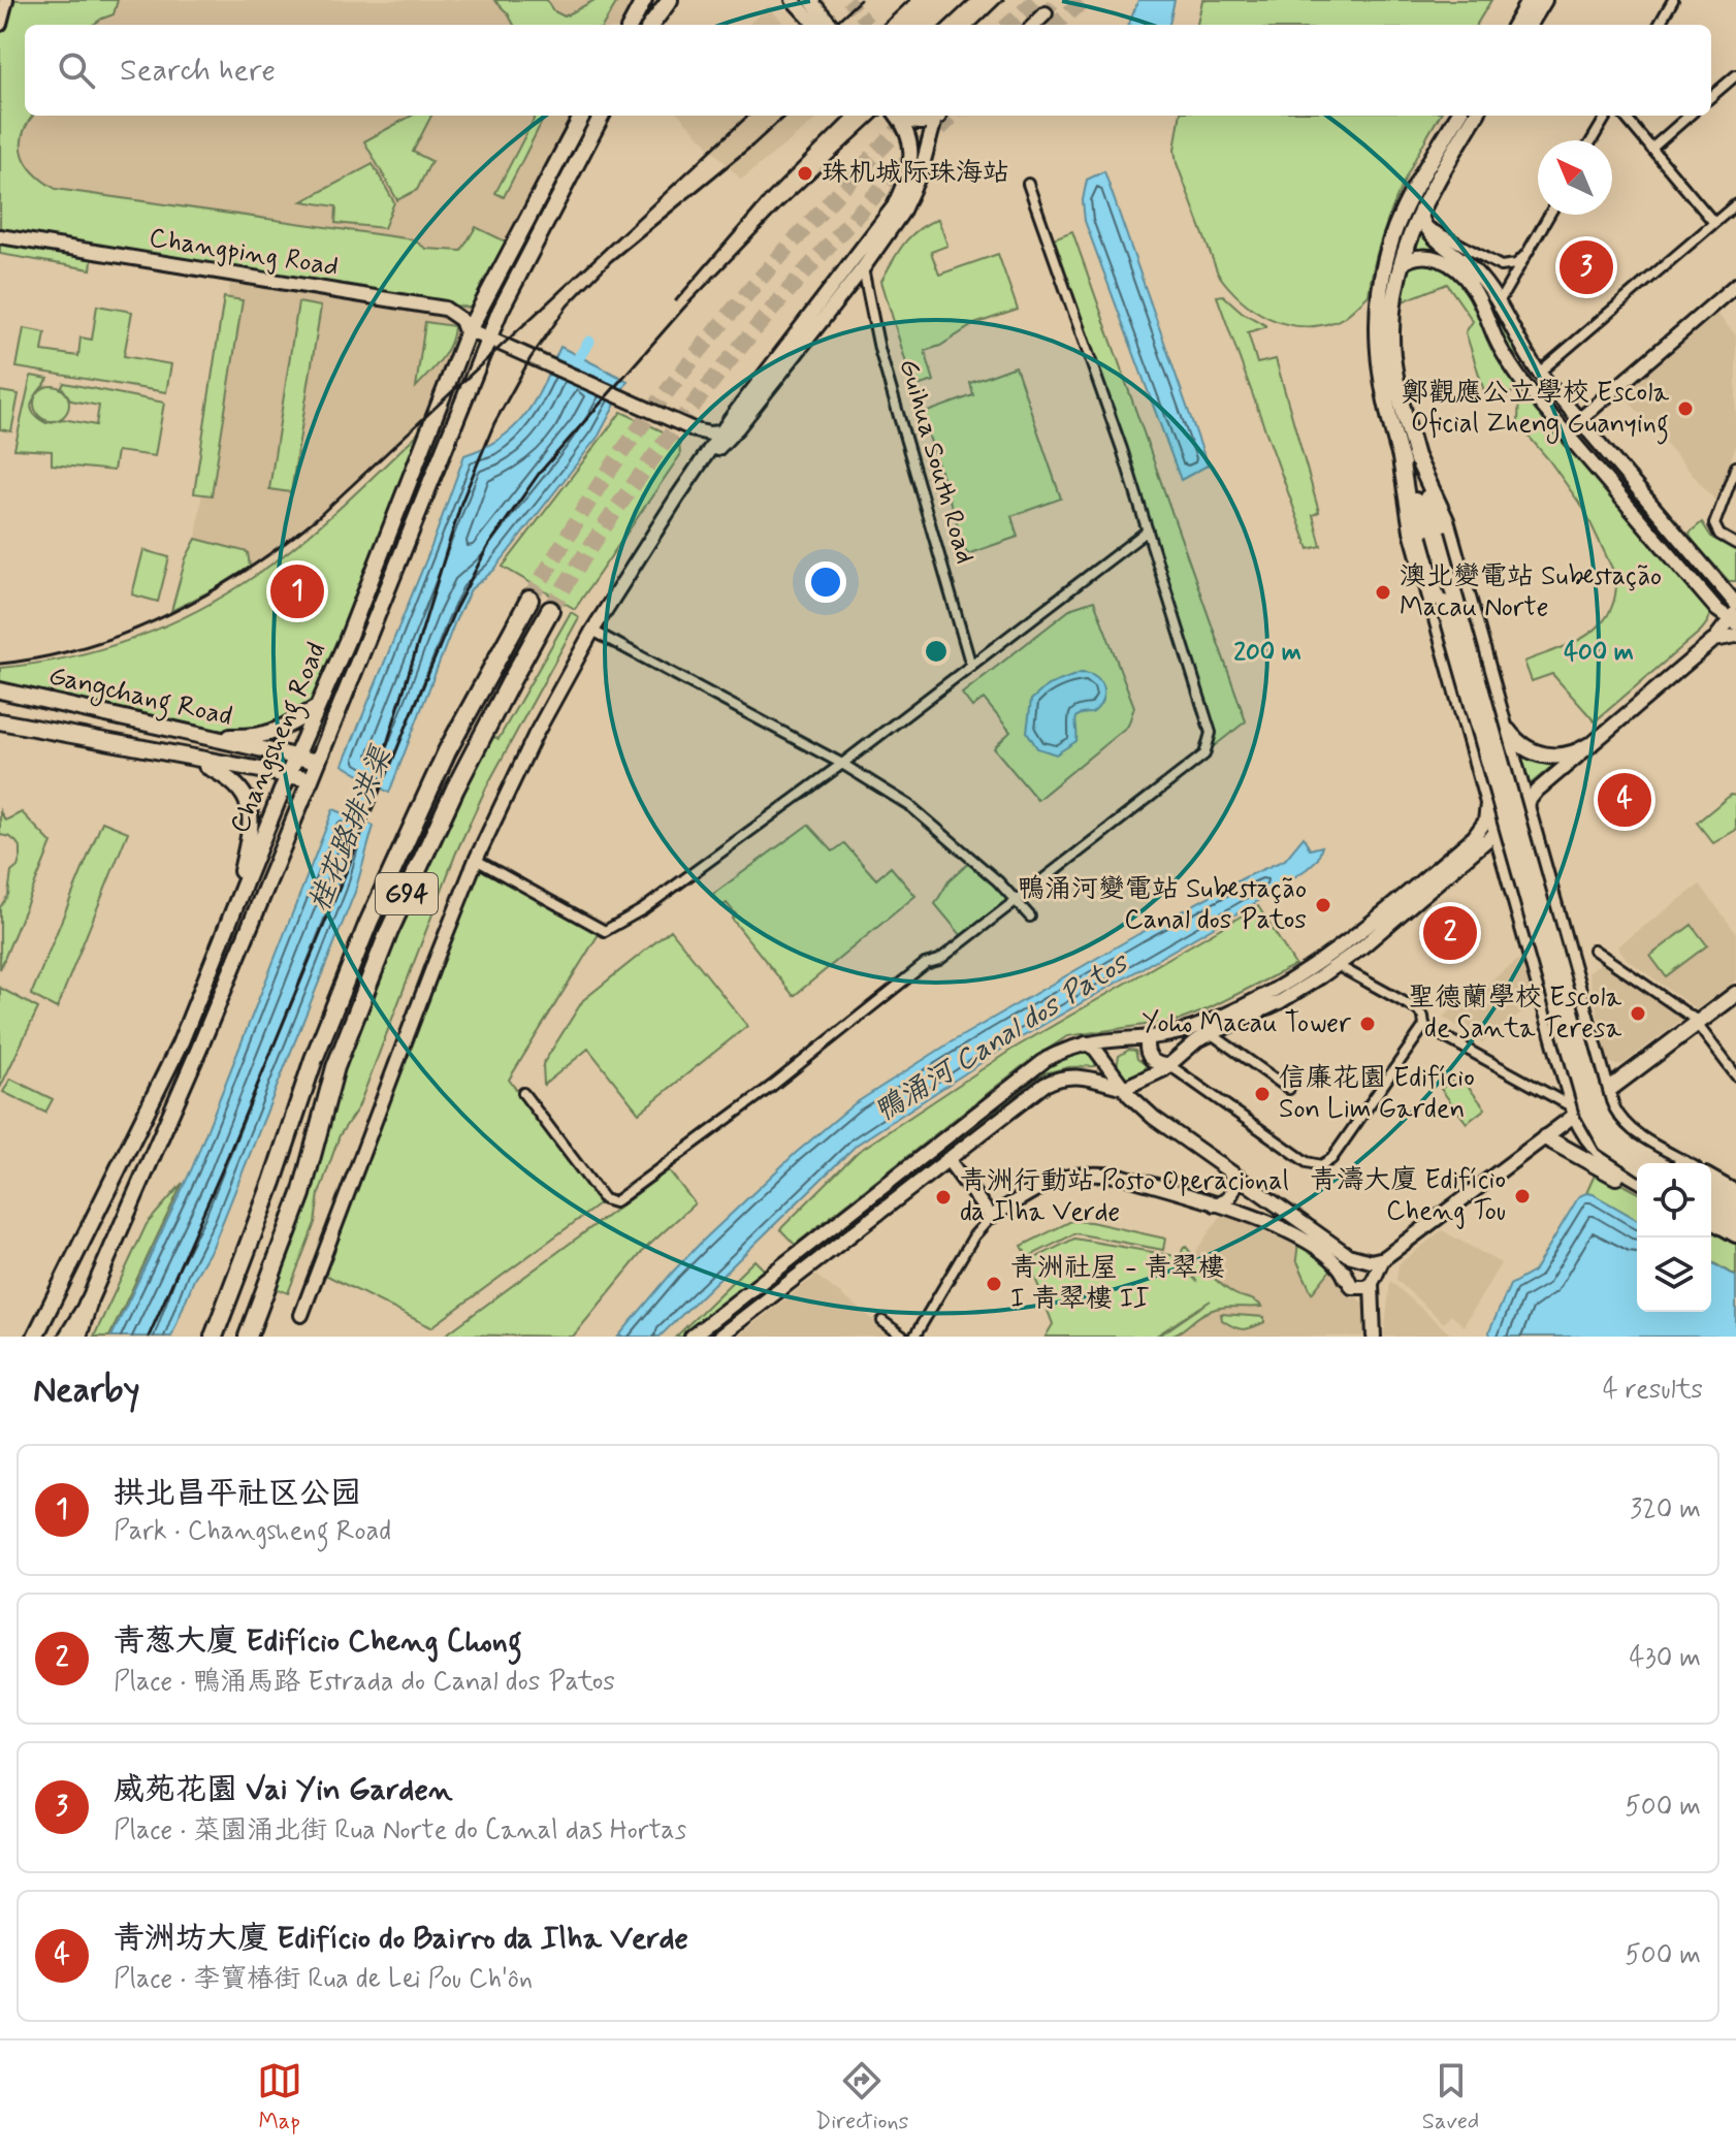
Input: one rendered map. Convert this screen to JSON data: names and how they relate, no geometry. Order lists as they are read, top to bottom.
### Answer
{
  "streets": {
    "highway": ["G94"],
    "main road": ["Changping Road", "Gangchang Road", "Changsheng Road"],
    "street": ["Guihua South Road"]
  },
  "crossings": [
    ["Gangchang Road", "Changsheng Road"]
  ],
  "water": ["桂花路排洪渠", "鴨涌河 Canal dos Patos"],
  "places": [
    "珠机城际珠海站",
    "鄭觀應公立學校 Escola Oficial Zheng Guanying",
    "澳北變電站 Subestação Macau Norte",
    "鴨涌河變電站 Subestação Canal dos Patos",
    "聖德蘭學校 Escola de Santa Teresa",
    "Yoho Macau Tower",
    "信廉花園 Edifício Son Lim Garden",
    "青濤大廈 Edifício Cheng Tou",
    "青洲行動站 Posto Operacional da Ilha Verde",
    "青洲社屋 - 青翠樓 I 青翠樓 II"
  ],
  "north": "top left",
  "page": {
    "search": "Search here",
    "pins": [
      "3",
      "1",
      "4",
      "2"
    ],
    "heading": ["Nearby", "4 results"],
    "list": [
      {
        "mark": "1",
        "name": "拱北昌平社区公园",
        "note": "Park · Changsheng Road",
        "value": "320 m"
      },
      {
        "mark": "2",
        "name": "青葱大廈 Edifício Cheng Chong",
        "note": "Place · 鴨涌馬路 Estrada do Canal dos Patos",
        "value": "430 m"
      },
      {
        "mark": "3",
        "name": "威苑花園 Vai Yin Garden",
        "note": "Place · 菜園涌北街 Rua Norte do Canal das Hortas",
        "value": "500 m"
      },
      {
        "mark": "4",
        "name": "青洲坊大廈 Edifício do Bairro da Ilha Verde",
        "note": "Place · 李寶椿街 Rua de Lei Pou Ch'ôn",
        "value": "500 m"
      }
    ],
    "nav": ["Map", "Directions", "Saved"]
  },
  "rings": ["200 m", "400 m"]
}
